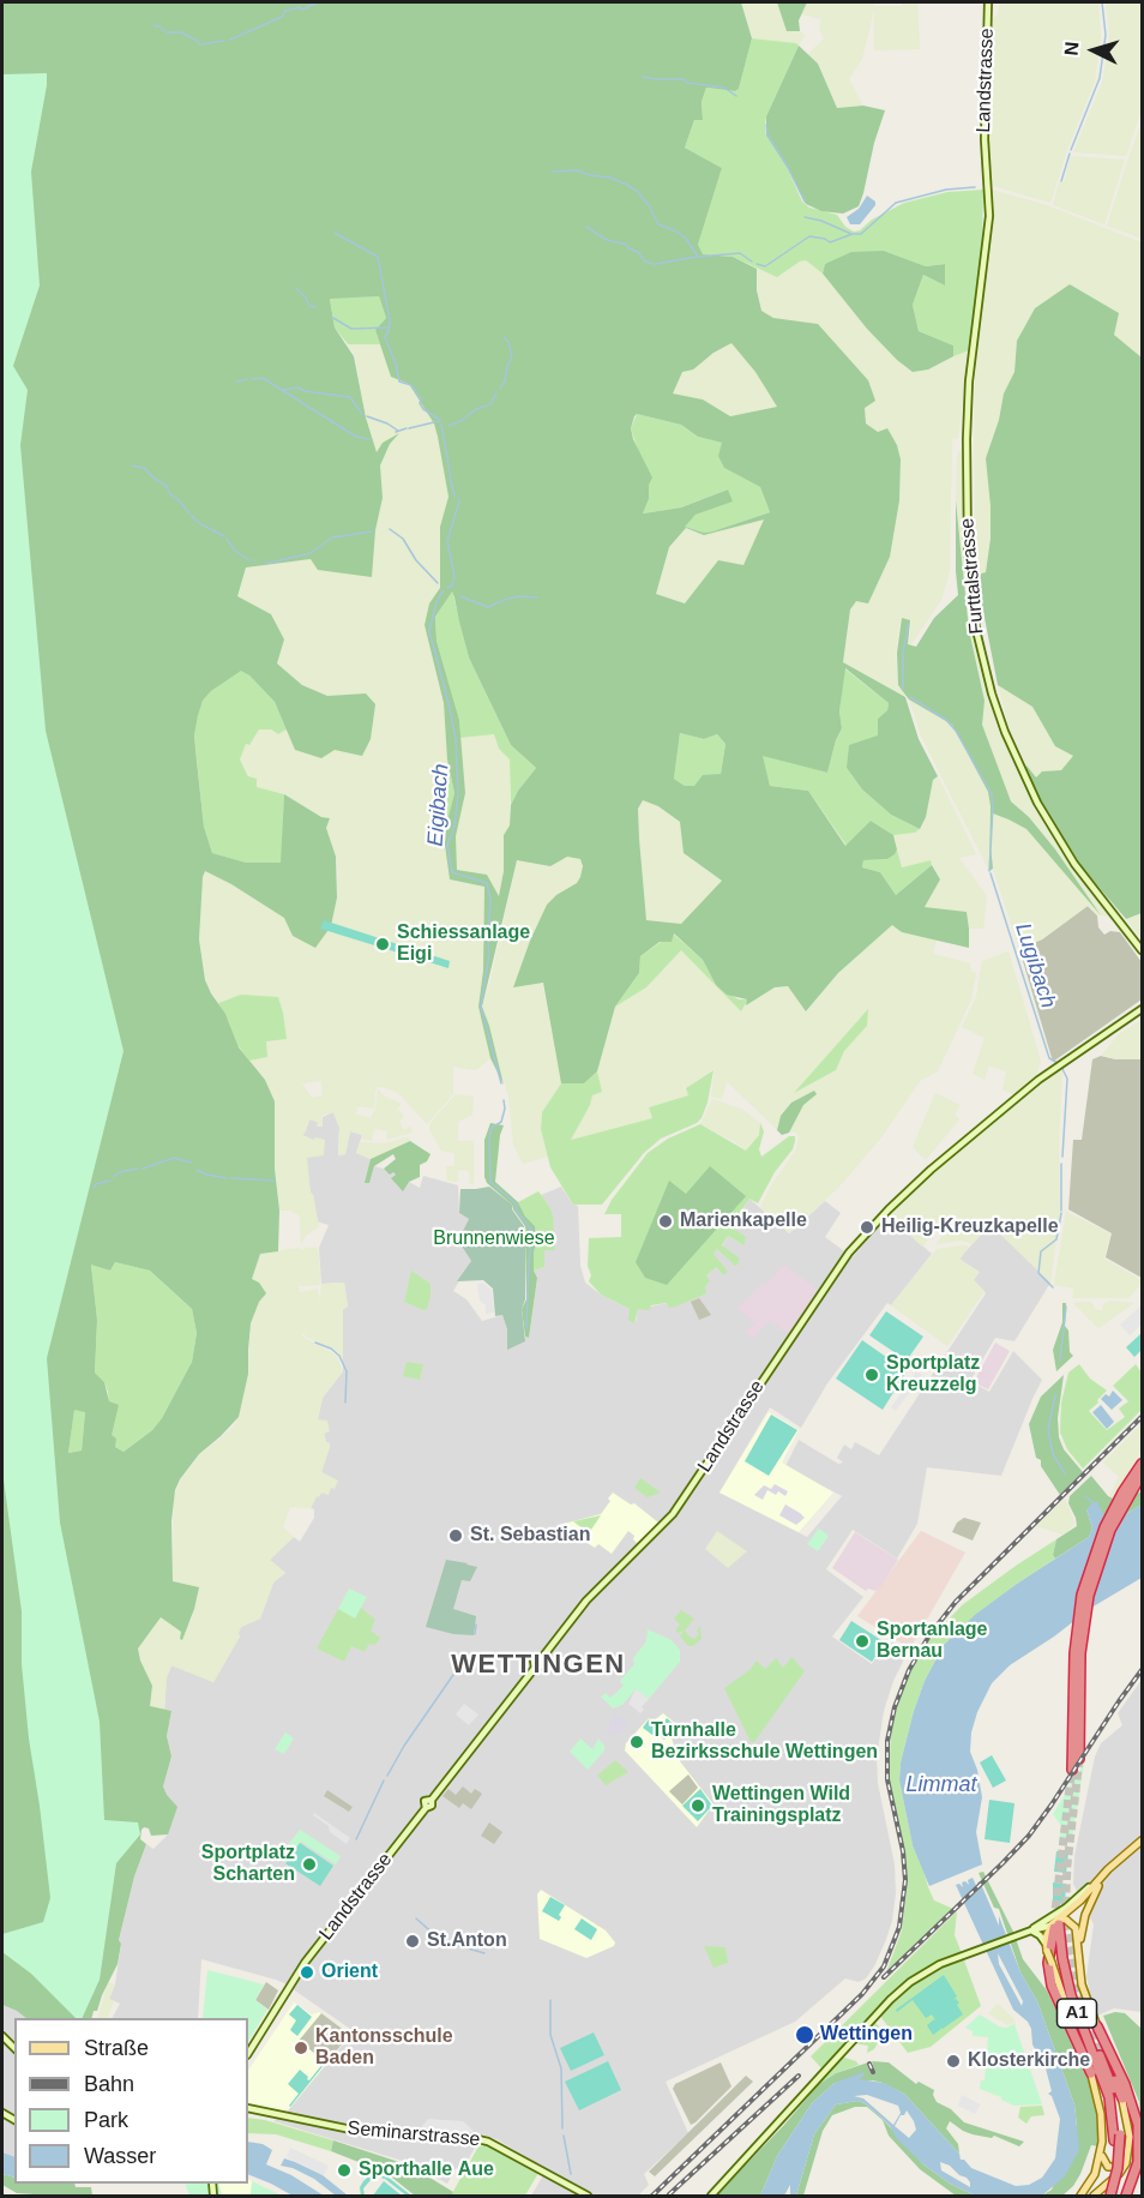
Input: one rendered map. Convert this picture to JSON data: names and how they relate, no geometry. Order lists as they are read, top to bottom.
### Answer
{
  "streets": {
    "highway": ["A1"],
    "main road": ["Landstrasse", "Furttalstrasse", "Seminarstrasse"]
  },
  "crossings": [
    ["Landstrasse", "Furttalstrasse"]
  ],
  "districts": ["WETTINGEN"],
  "water": ["Eigibach", "Lugibach", "Limmat"],
  "parks": ["Brunnenwiese"],
  "places": [
    "Schiessanlage Eigi",
    "Marienkapelle",
    "Heilig-Kreuzkapelle",
    "Sportplatz Kreuzzelg",
    "St. Sebastian",
    "Sportanlage Bernau",
    "Turnhalle Bezirksschule Wettingen",
    "Wettingen Wild Trainingsplatz",
    "Sportplatz Scharten",
    "St.Anton",
    "Orient",
    "Wettingen",
    "Kantonsschule Baden",
    "Klosterkirche",
    "Sporthalle Aue"
  ],
  "legend": [
    "Straße",
    "Bahn",
    "Park",
    "Wasser"
  ],
  "north": "left"
}
